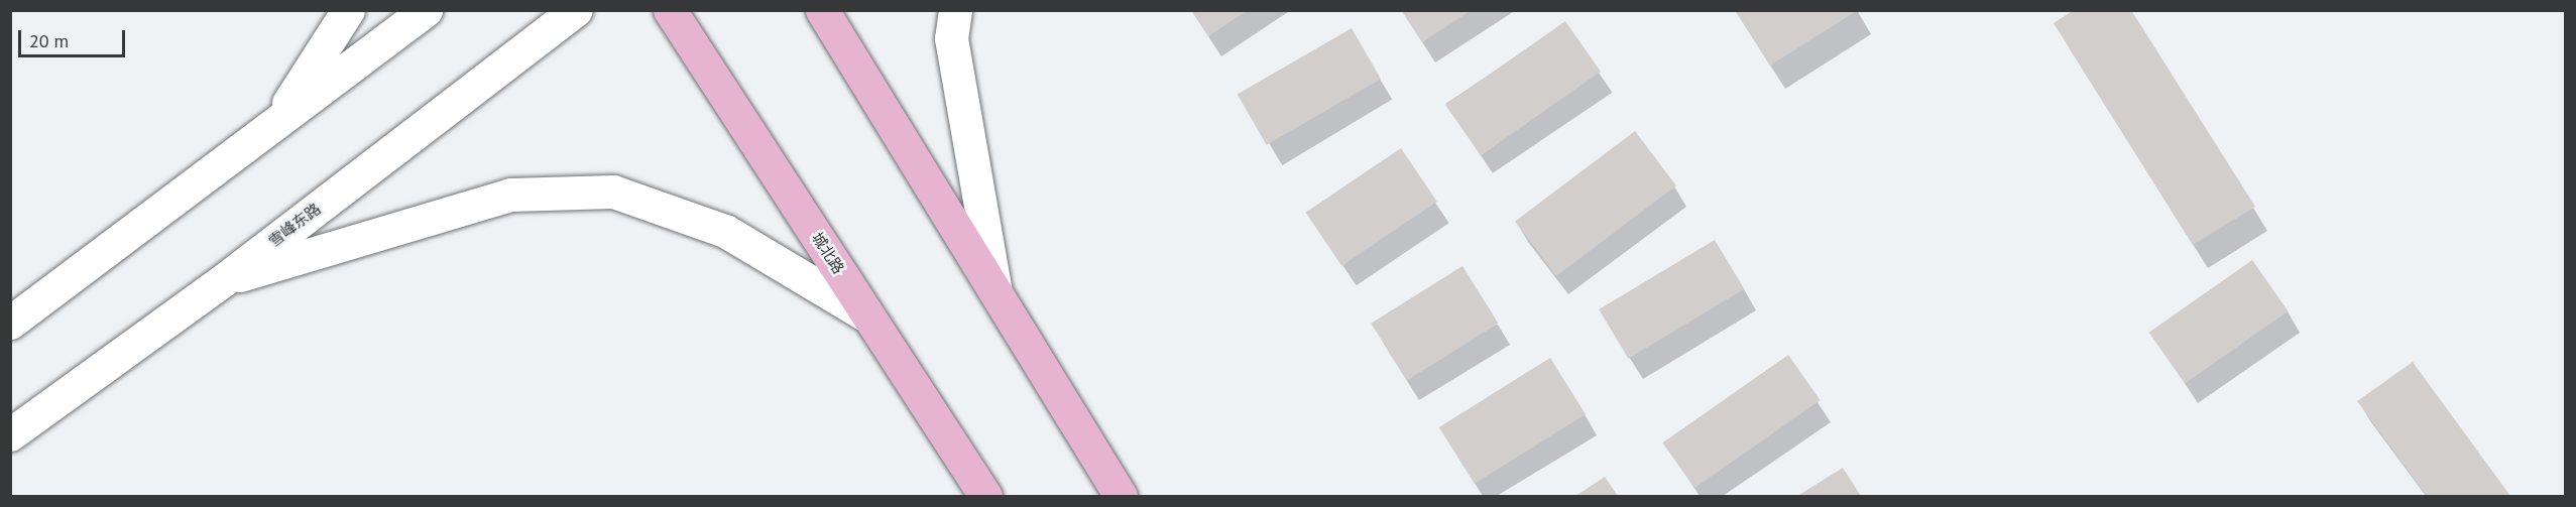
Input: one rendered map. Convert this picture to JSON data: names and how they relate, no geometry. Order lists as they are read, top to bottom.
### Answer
{
  "streets": {
    "main road": ["雪峰东路", "城北路"]
  },
  "scale_bar": "20 m"
}
